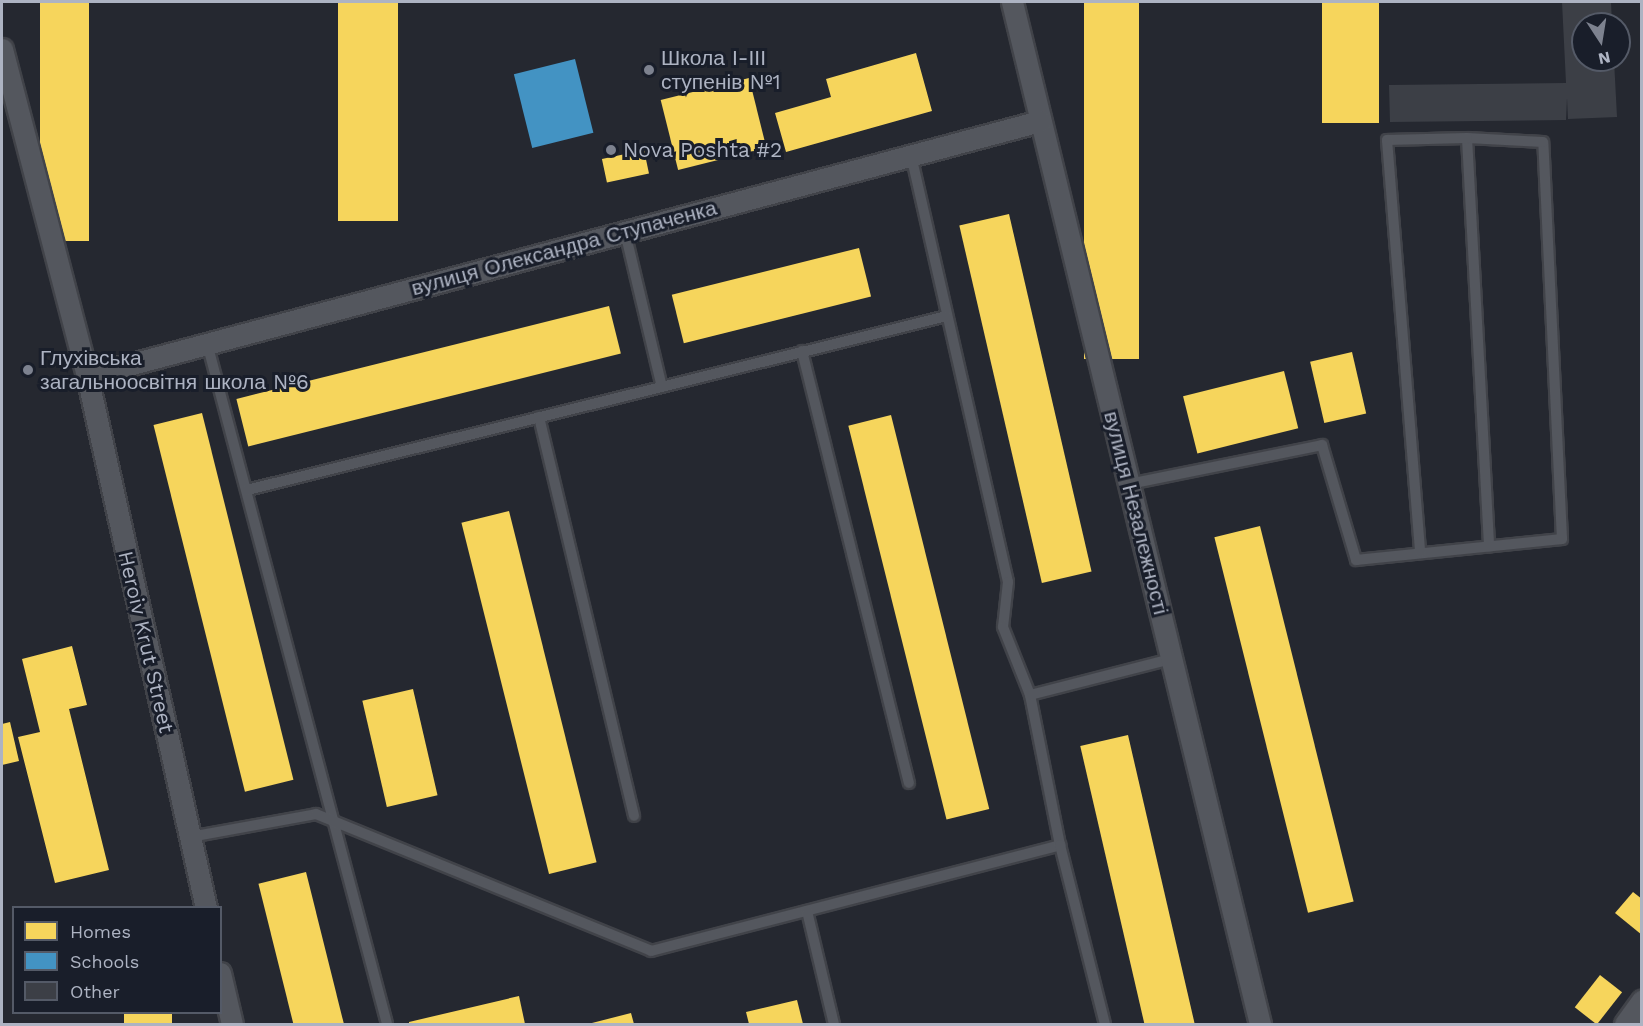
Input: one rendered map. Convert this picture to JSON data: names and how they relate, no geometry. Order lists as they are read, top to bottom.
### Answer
{
  "streets": {
    "street": ["вулиця Олександра Ступаченка", "вулиця Незалежності", "Heroiv Krut Street"]
  },
  "crossings": [
    ["вулиця Олександра Ступаченка", "вулиця Незалежності"],
    ["вулиця Олександра Ступаченка", "Heroiv Krut Street"]
  ],
  "places": ["Школа І-ІІІ ступенів №1", "Nova Poshta #2", "Глухівська загальноосвітня школа №6"],
  "legend": ["Homes", "Schools", "Other"],
  "north": "bottom"
}
